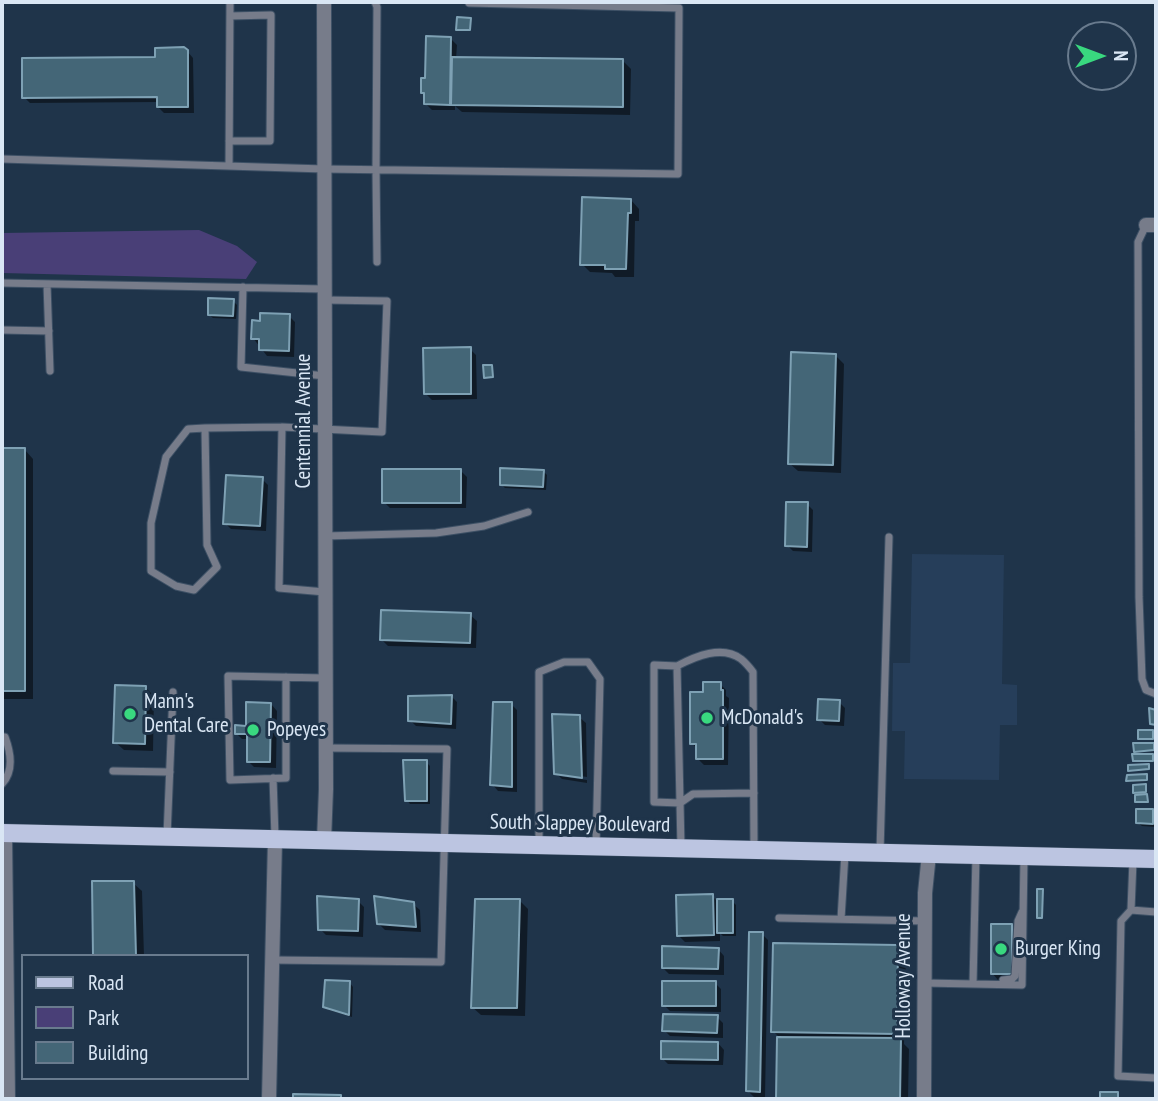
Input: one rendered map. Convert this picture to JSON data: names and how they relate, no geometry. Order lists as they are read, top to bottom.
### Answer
{
  "streets": {
    "main road": ["South Slappey Boulevard"],
    "street": ["Centennial Avenue", "Holloway Avenue"]
  },
  "crossings": [
    ["Centennial Avenue", "South Slappey Boulevard"],
    ["South Slappey Boulevard", "Holloway Avenue"]
  ],
  "places": [
    "Mann's Dental Care",
    "McDonald's",
    "Popeyes",
    "Burger King"
  ],
  "legend": ["Road", "Park", "Building"],
  "north": "right"
}
